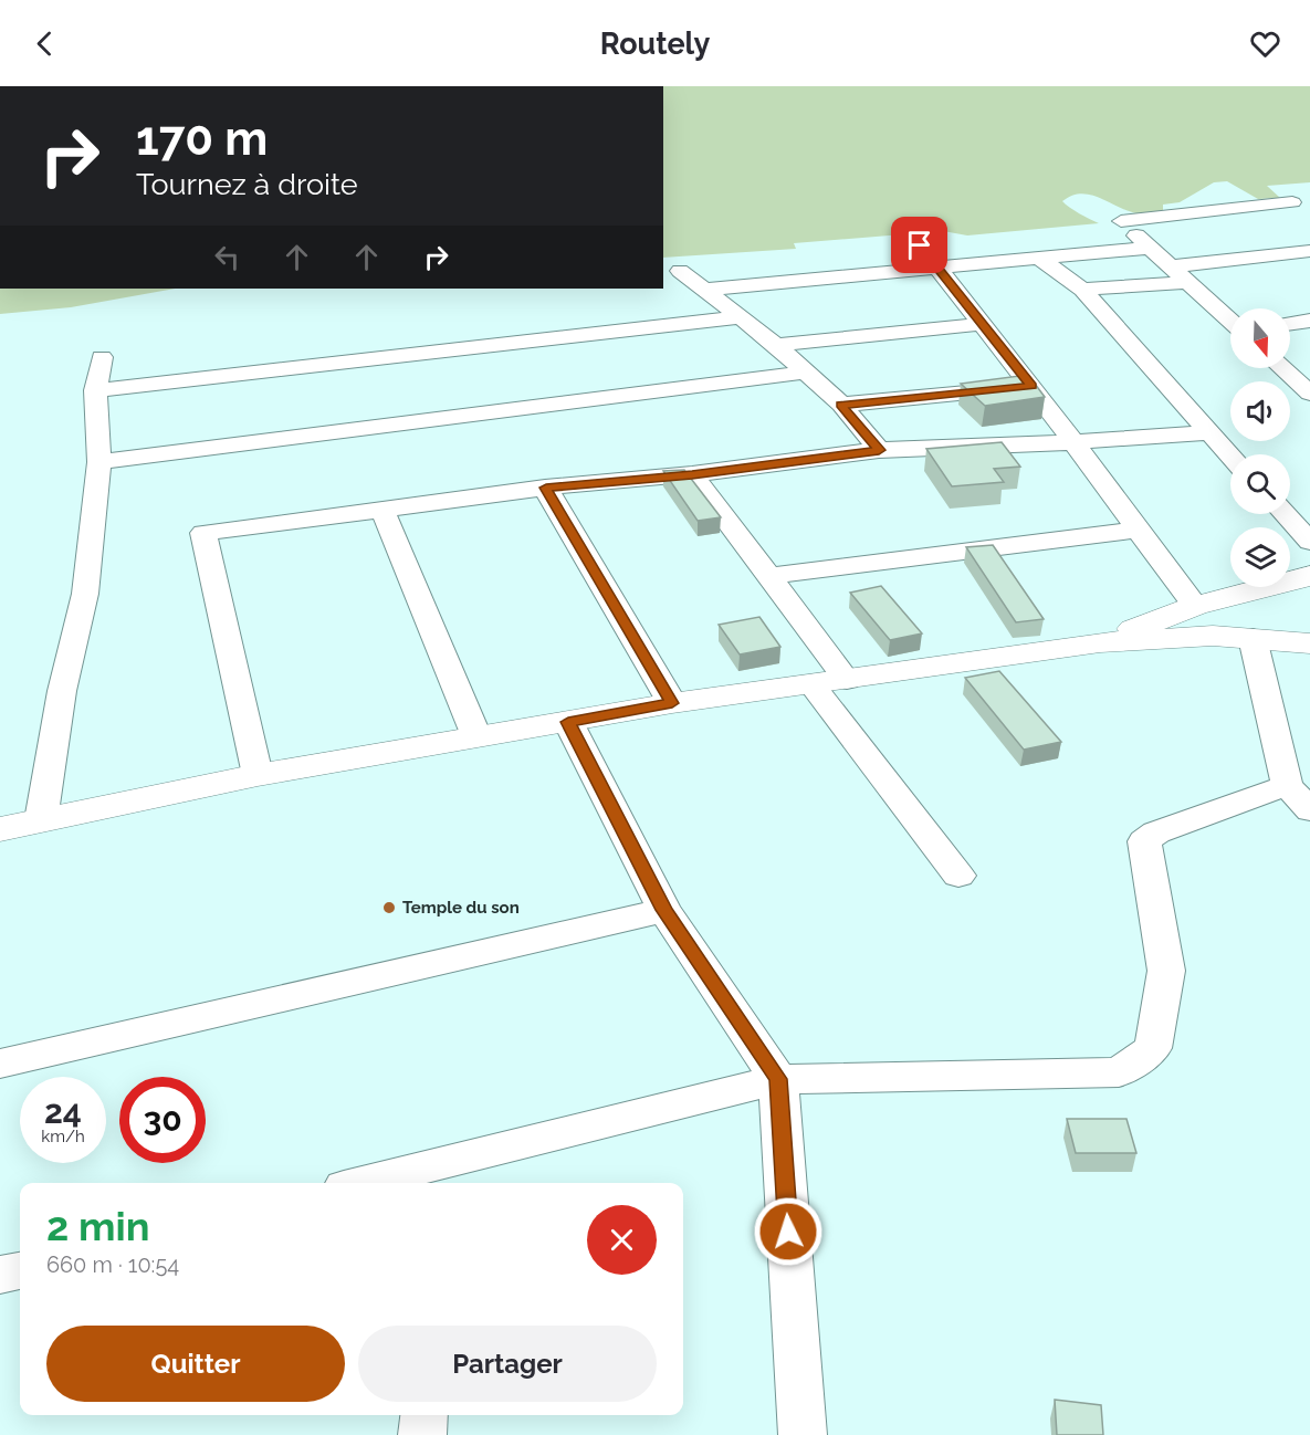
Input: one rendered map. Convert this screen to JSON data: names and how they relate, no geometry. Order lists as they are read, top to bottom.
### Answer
{
  "places": ["Temple du son"],
  "north": "bottom",
  "page": {
    "header": "Routely",
    "turn": ["170 m", "Tournez à droite"],
    "speed": "24 km/h",
    "limit": "30",
    "heading": ["2 min", "660 m · 10:54"],
    "buttons": ["Quitter", "Partager"]
  }
}
